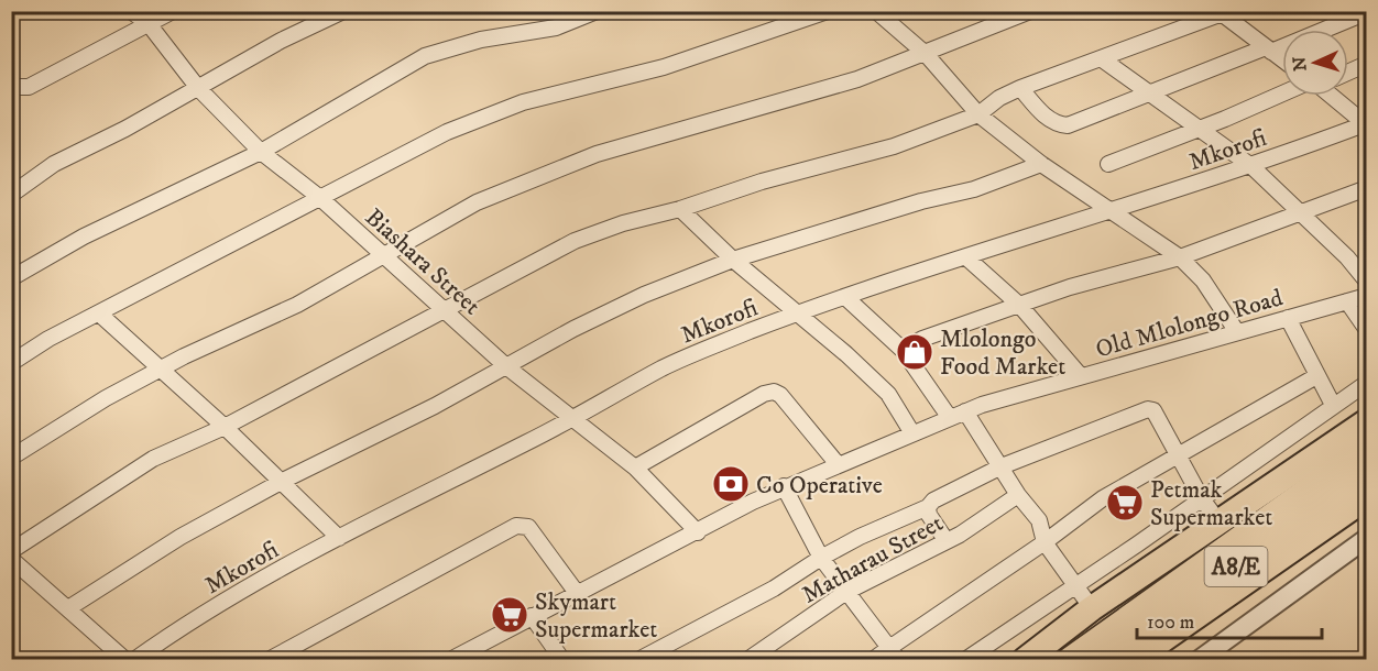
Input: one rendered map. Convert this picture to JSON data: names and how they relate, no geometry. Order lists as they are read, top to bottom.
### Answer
{
  "streets": {
    "highway": ["A8/E"],
    "street": [
      "Mkorofi",
      "Biashara Street",
      "Old Mlolongo Road",
      "Matharau Street"
    ]
  },
  "crossings": [
    ["Mkorofi", "Biashara Street"],
    ["Biashara Street", "Old Mlolongo Road"]
  ],
  "places": {
    "shop": ["Mlolongo Food Market"],
    "bank": ["Co Operative"],
    "supermarket": ["Petmak Supermarket", "Skymart Supermarket"]
  },
  "scale_bar": "100 m",
  "north": "left"
}
